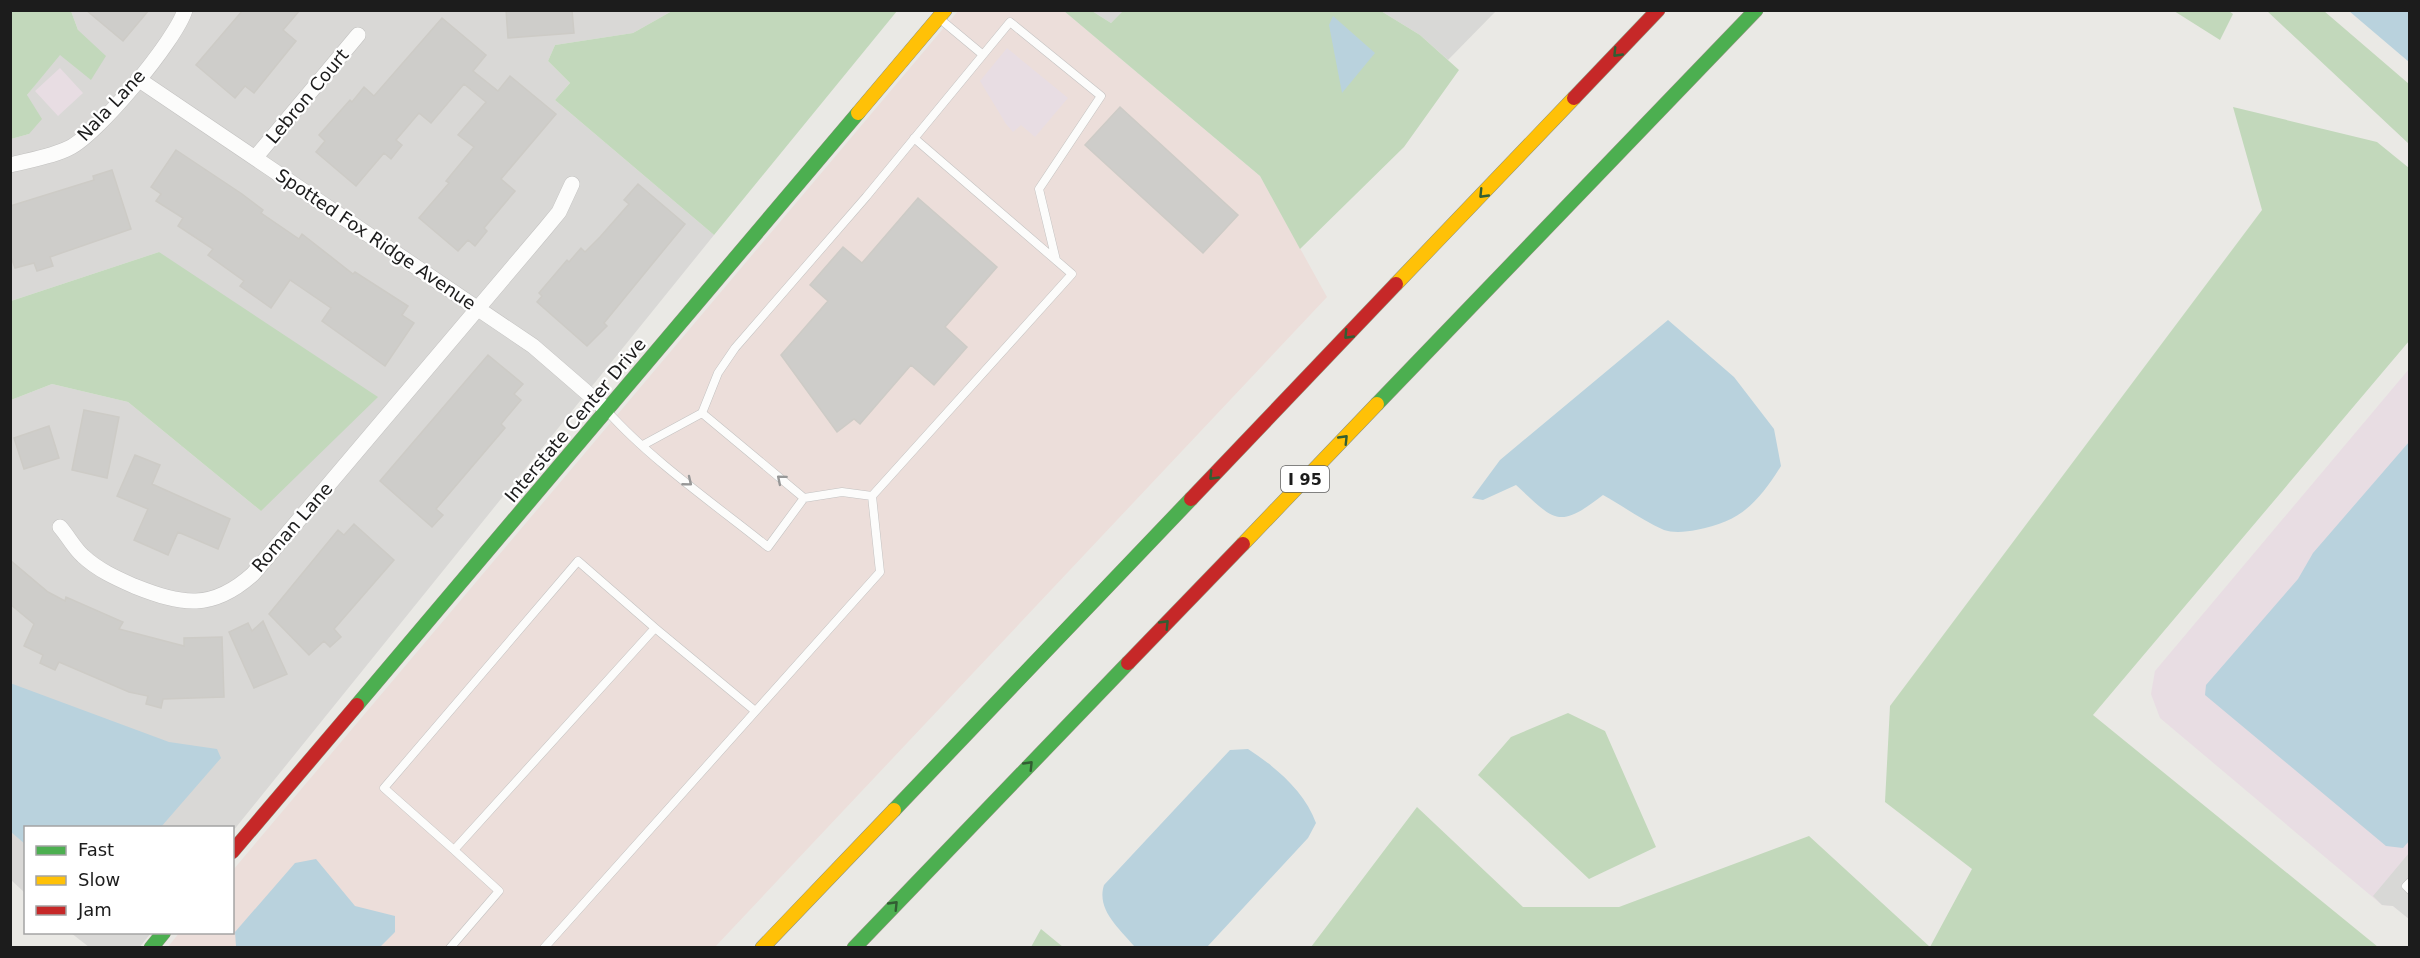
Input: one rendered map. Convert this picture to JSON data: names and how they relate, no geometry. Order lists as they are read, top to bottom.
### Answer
{
  "streets": {
    "main road": ["Interstate Center Drive", "I 95"],
    "street": [
      "Lebron Court",
      "Nala Lane",
      "Spotted Fox Ridge Avenue",
      "Roman Lane"
    ]
  },
  "crossings": [
    ["Lebron Court", "Spotted Fox Ridge Avenue"],
    ["Nala Lane", "Spotted Fox Ridge Avenue"],
    ["Spotted Fox Ridge Avenue", "Interstate Center Drive"],
    ["Spotted Fox Ridge Avenue", "Roman Lane"]
  ],
  "legend": ["Fast", "Slow", "Jam"]
}
